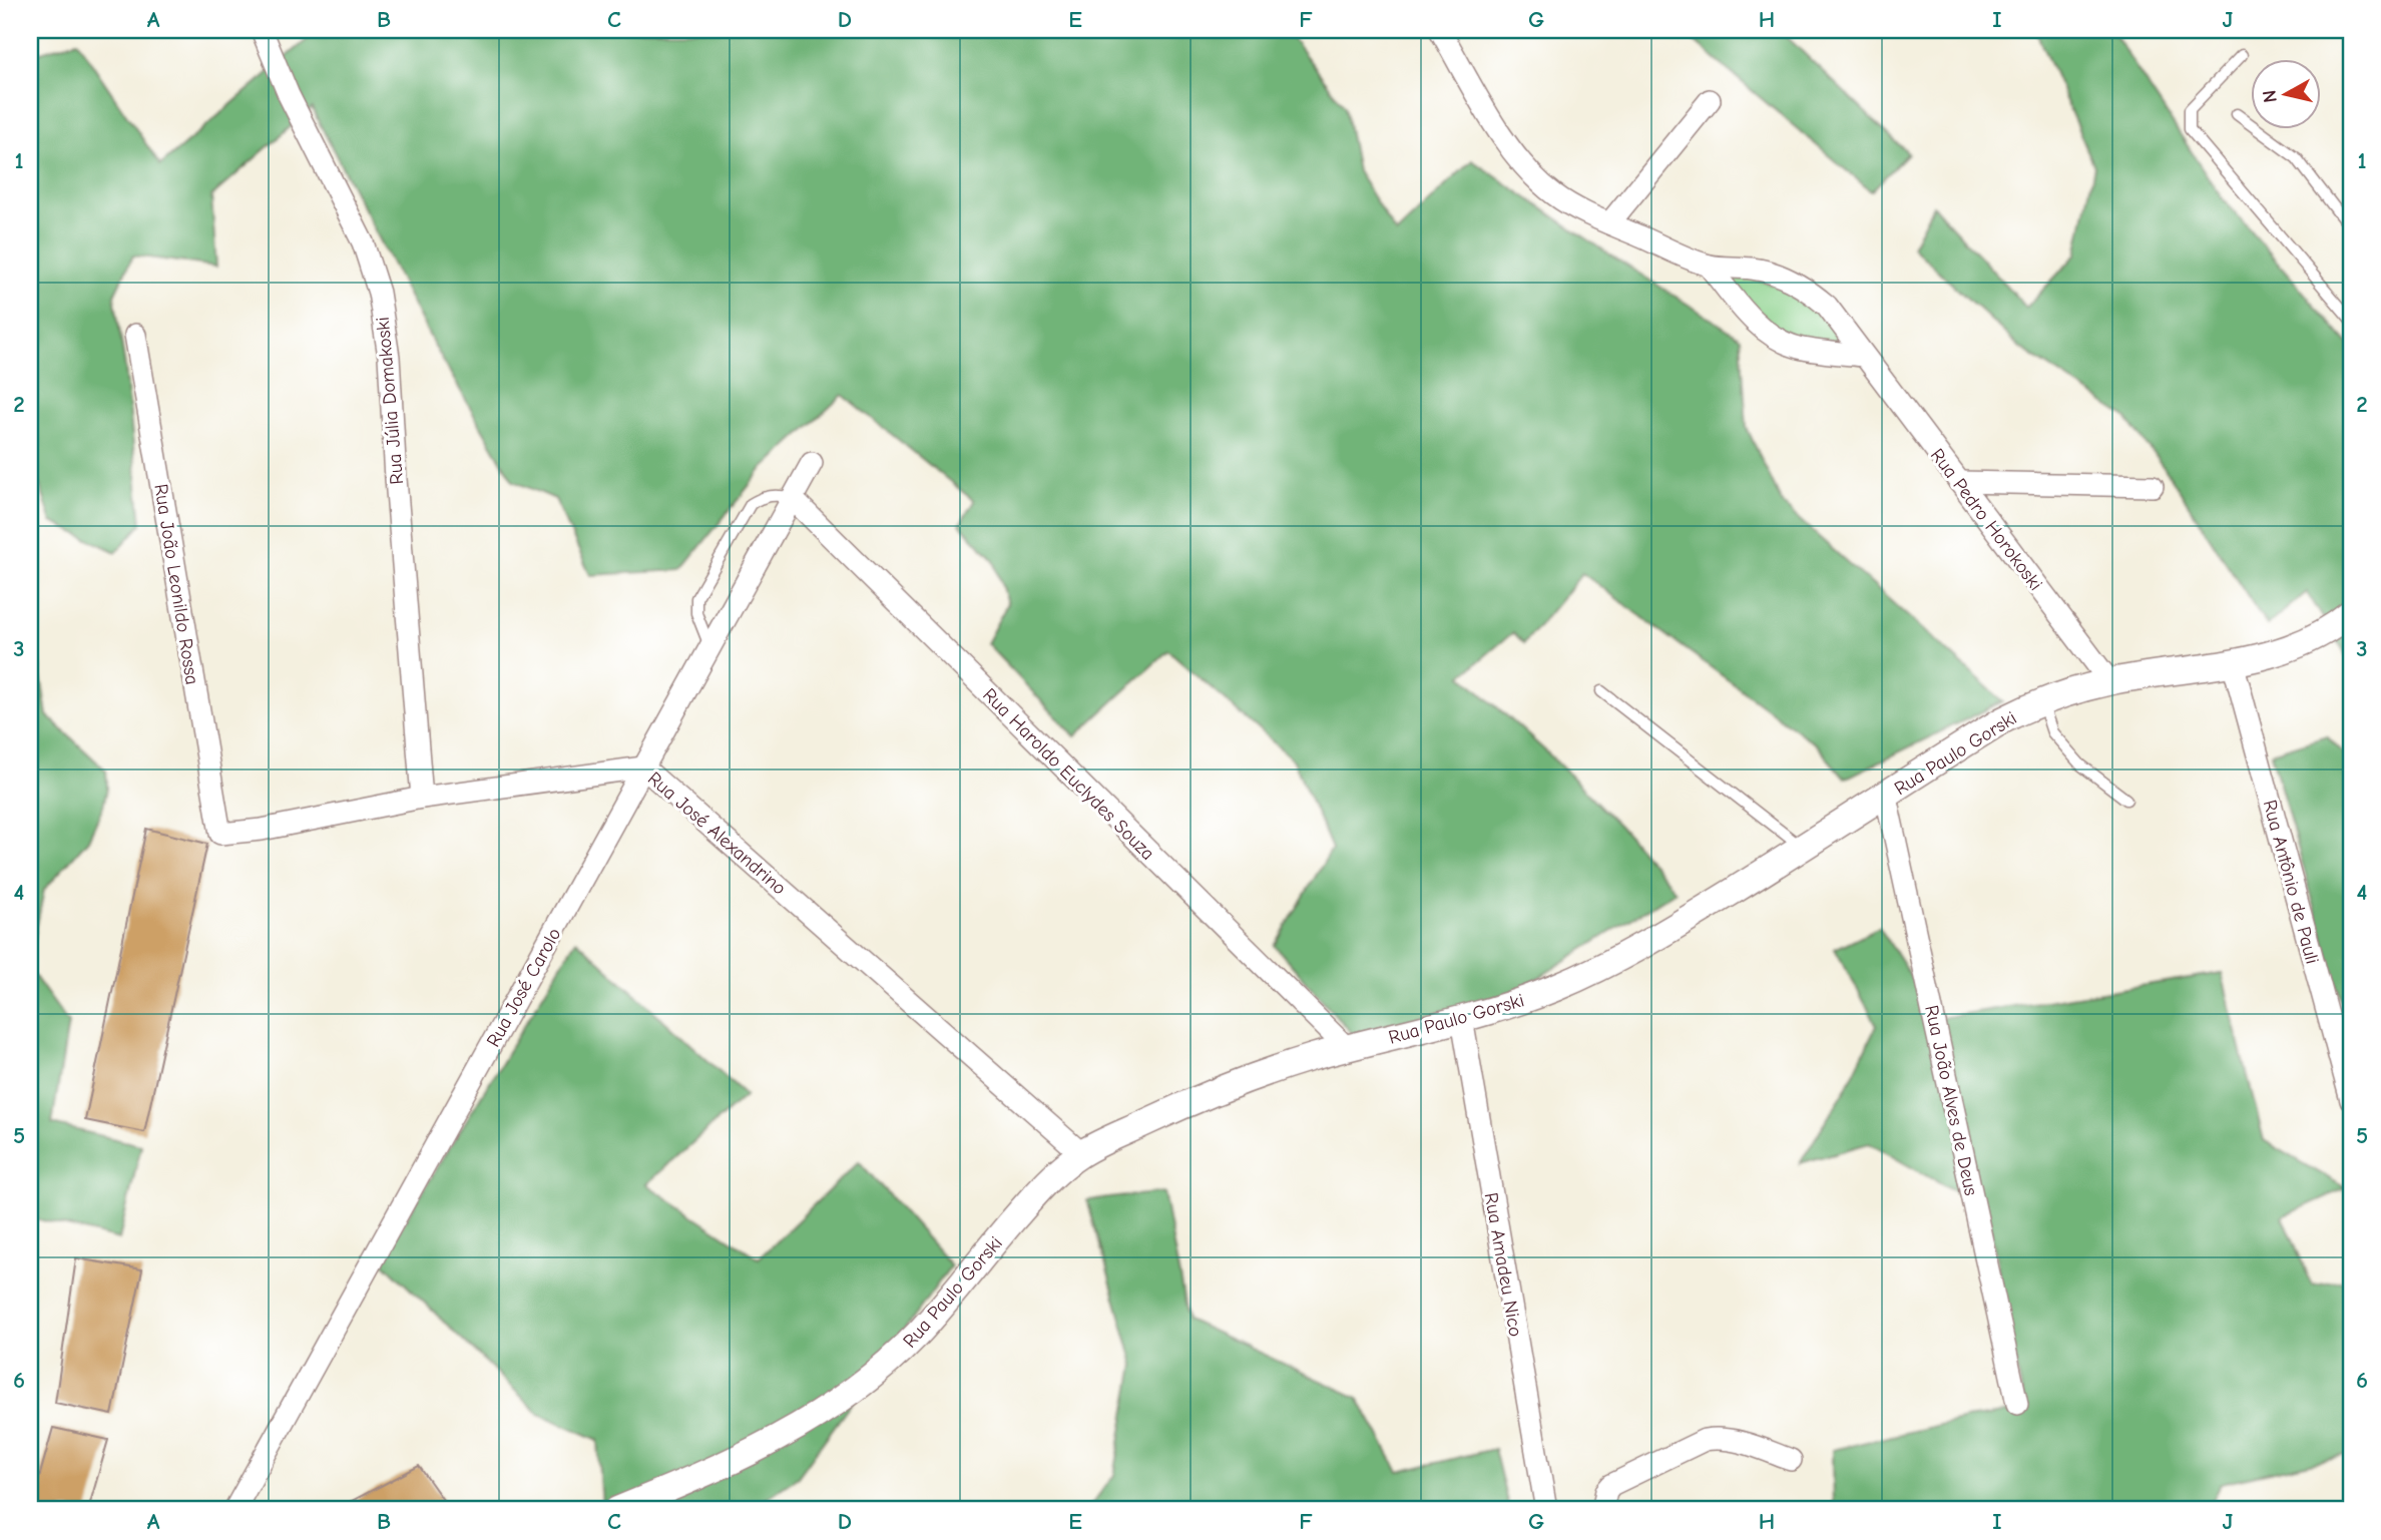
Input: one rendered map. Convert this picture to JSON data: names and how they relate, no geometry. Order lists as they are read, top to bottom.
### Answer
{
  "streets": {
    "street": [
      "Rua Júlia Domakoski",
      "Rua Pedro Horokoski",
      "Rua João Leonildo Rossa",
      "Rua Paulo Gorski",
      "Rua Haroldo Euclydes Souza",
      "Rua José Alexandrino",
      "Rua Antônio de Pauli",
      "Rua José Carolo",
      "Rua João Alves de Deus",
      "Rua Amadeu Nico"
    ]
  },
  "crossings": [
    ["Rua Júlia Domakoski", "Rua José Alexandrino"],
    ["Rua Pedro Horokoski", "Rua Paulo Gorski"],
    ["Rua João Leonildo Rossa", "Rua José Alexandrino"],
    ["Rua Paulo Gorski", "Rua Haroldo Euclydes Souza"],
    ["Rua Paulo Gorski", "Rua José Alexandrino"],
    ["Rua Paulo Gorski", "Rua Antônio de Pauli"],
    ["Rua Paulo Gorski", "Rua João Alves de Deus"],
    ["Rua Paulo Gorski", "Rua Amadeu Nico"],
    ["Rua Haroldo Euclydes Souza", "Rua José Carolo"],
    ["Rua José Alexandrino", "Rua José Carolo"]
  ],
  "north": "left",
  "grid": {
    "columns": [
      "A",
      "B",
      "C",
      "D",
      "E",
      "F",
      "G",
      "H",
      "I",
      "J"
    ],
    "rows": [
      "1",
      "2",
      "3",
      "4",
      "5",
      "6"
    ]
  }
}
